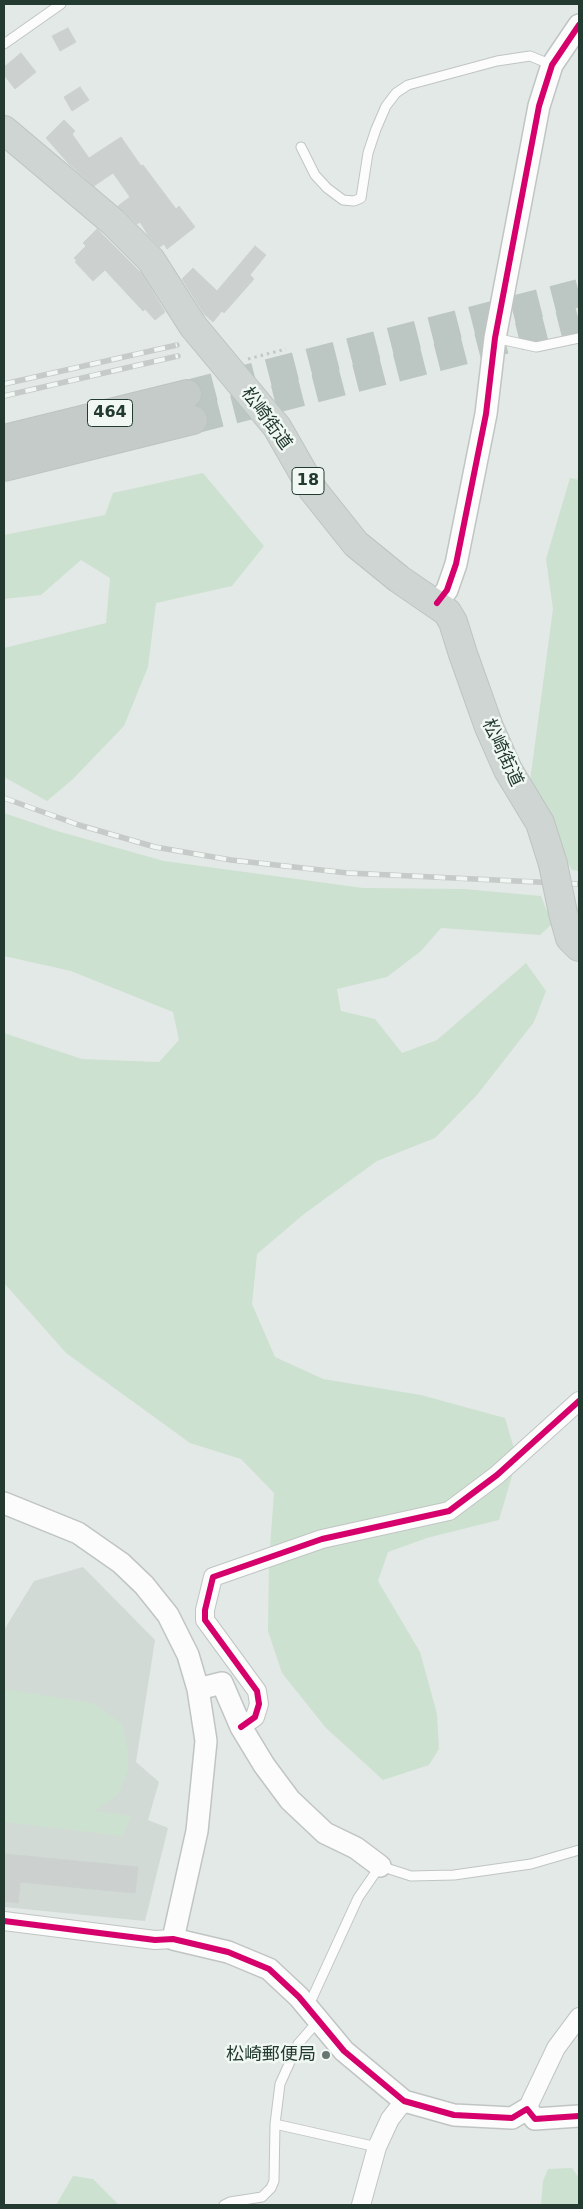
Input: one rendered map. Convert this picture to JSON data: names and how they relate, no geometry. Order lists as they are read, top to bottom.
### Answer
{
  "streets": {
    "highway": ["464"],
    "main road": ["松崎街道", "18"]
  },
  "places": ["松崎郵便局"]
}
